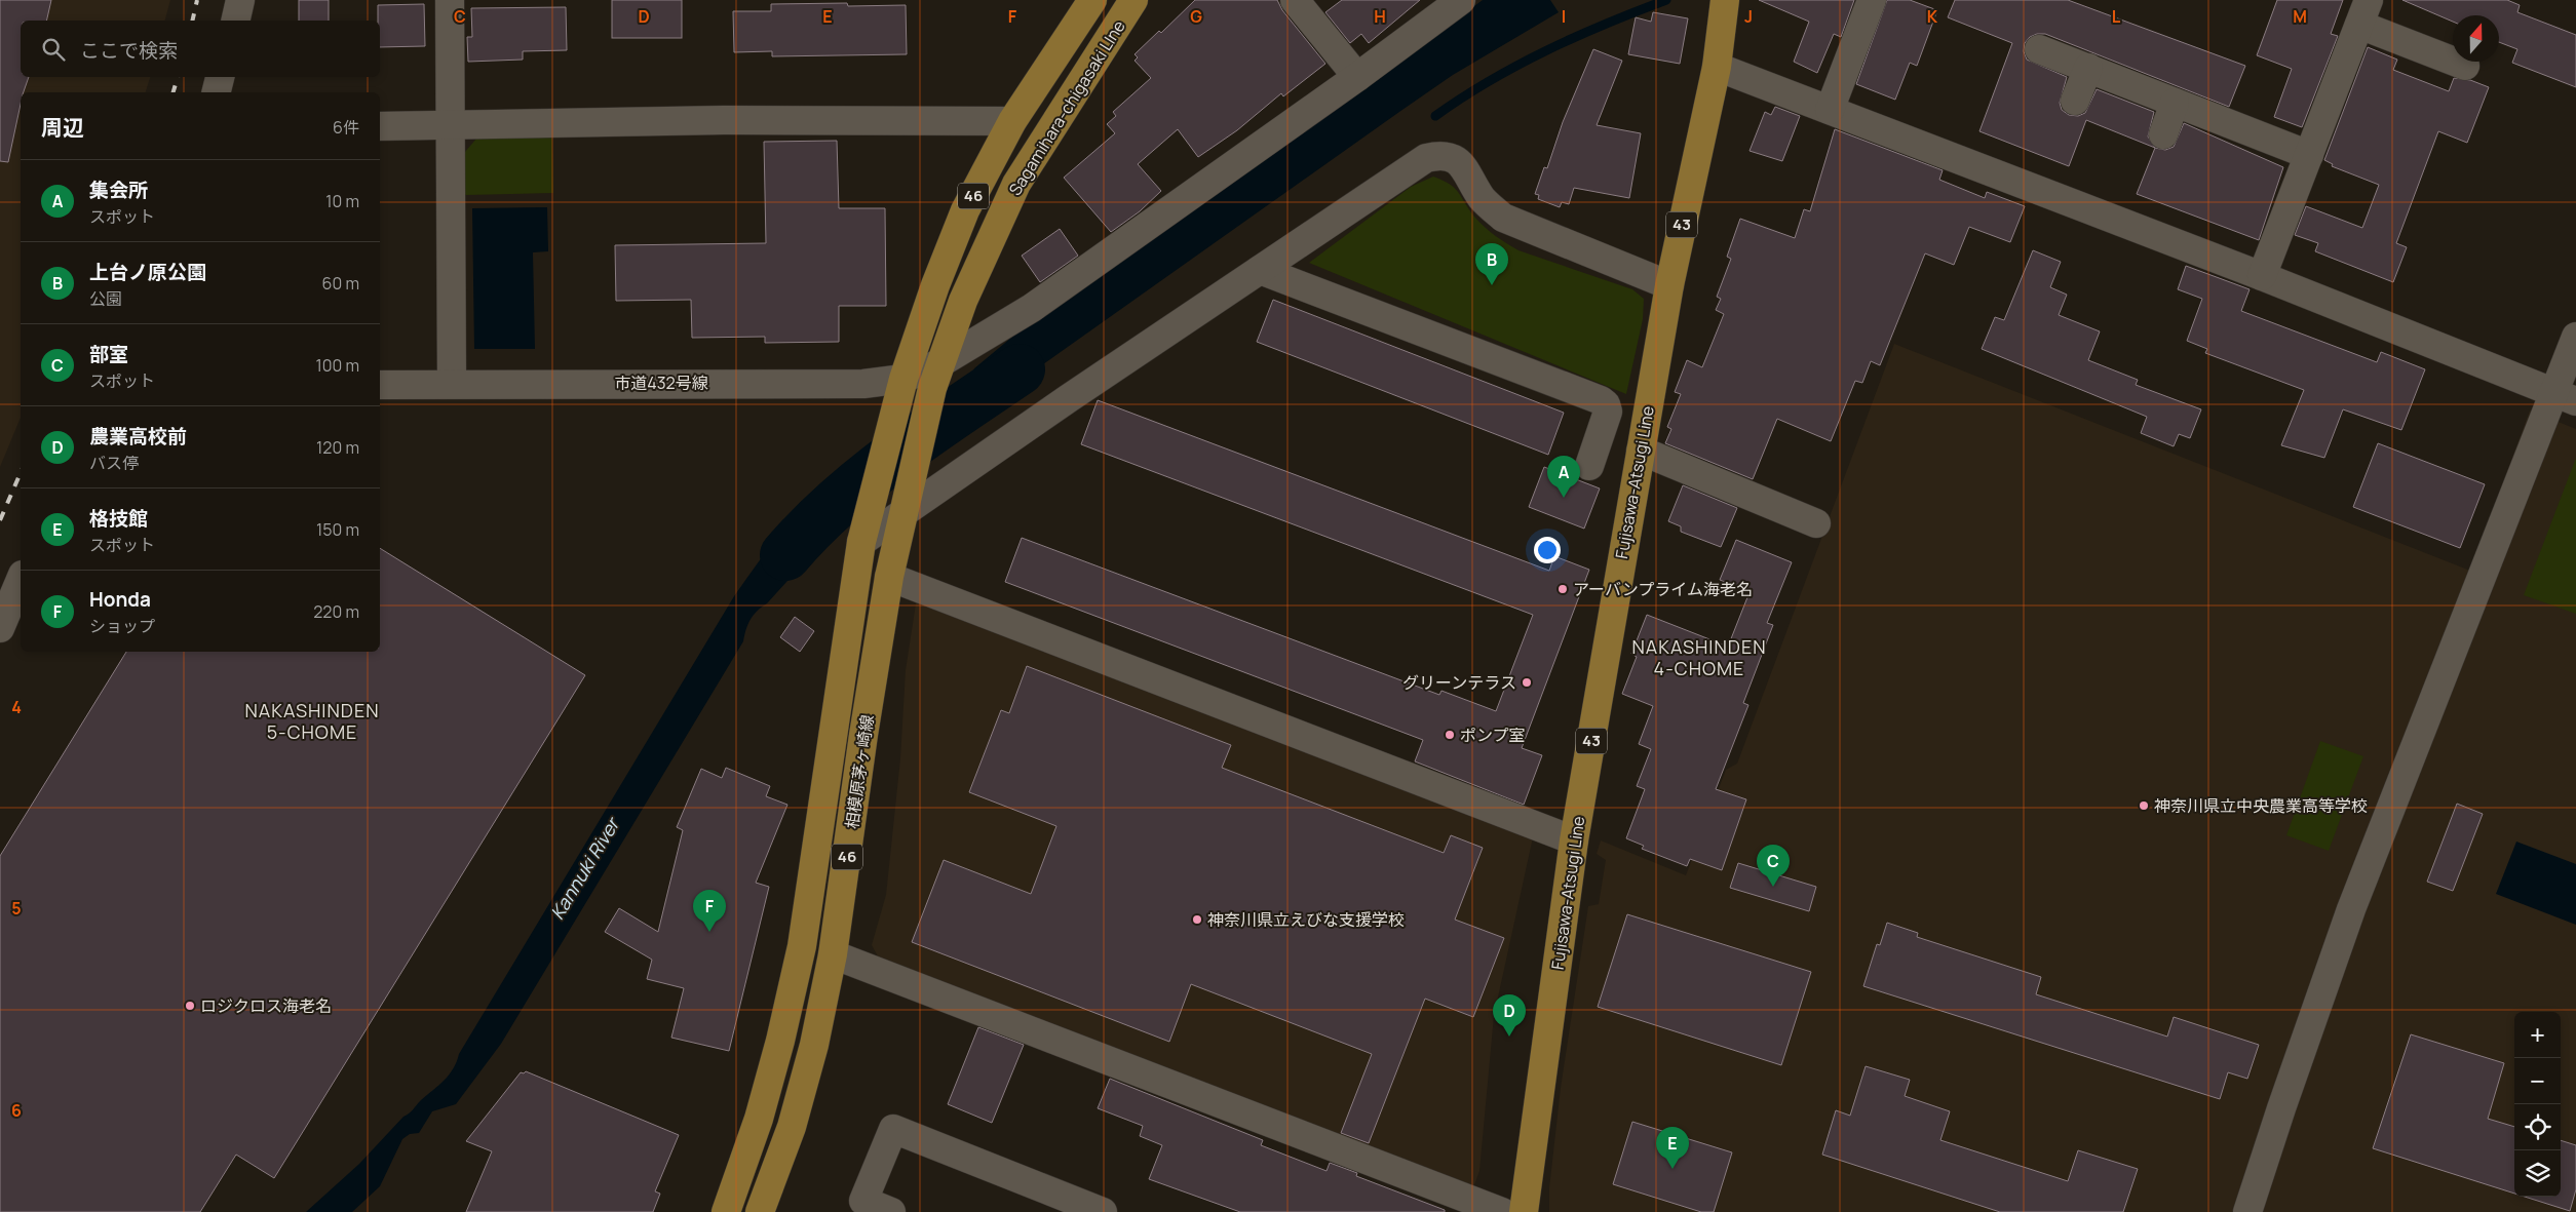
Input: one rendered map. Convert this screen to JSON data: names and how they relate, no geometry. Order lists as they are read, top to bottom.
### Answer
{
  "streets": {
    "main road": [
      "Sagamihara-chigasaki LIne",
      "46",
      "43",
      "Fujisawa-Atsugi Line",
      "相模原茅ヶ崎線"
    ],
    "street": ["市道432号線"]
  },
  "crossings": [
    ["Sagamihara-chigasaki LIne", "市道432号線"],
    ["Sagamihara-chigasaki LIne", "相模原茅ヶ崎線"],
    ["市道432号線", "相模原茅ヶ崎線"]
  ],
  "districts": ["NAKASHINDEN 4-CHOME", "NAKASHINDEN 5-CHOME"],
  "water": ["Kannuki River"],
  "places": [
    "アーバンプライム海老名",
    "グリーンテラス",
    "ポンプ室",
    "神奈川県立中央農業高等学校",
    "神奈川県立えびな支援学校",
    "ロジクロス海老名"
  ],
  "north": "top",
  "page": {
    "search": "ここで検索",
    "heading": ["周辺", "6件"],
    "list": [
      {
        "mark": "A",
        "name": "集会所",
        "note": "スポット",
        "value": "10 m"
      },
      {
        "mark": "B",
        "name": "上台ノ原公園",
        "note": "公園",
        "value": "60 m"
      },
      {
        "mark": "C",
        "name": "部室",
        "note": "スポット",
        "value": "100 m"
      },
      {
        "mark": "D",
        "name": "農業高校前",
        "note": "バス停",
        "value": "120 m"
      },
      {
        "mark": "E",
        "name": "格技館",
        "note": "スポット",
        "value": "150 m"
      },
      {
        "mark": "F",
        "name": "Honda",
        "note": "ショップ",
        "value": "220 m"
      }
    ],
    "pins": [
      "B",
      "A",
      "C",
      "F",
      "D",
      "E"
    ],
    "map_buttons": ["+", "−"]
  },
  "grid": {
    "columns": [
      "C",
      "D",
      "E",
      "F",
      "G",
      "H",
      "I",
      "J",
      "K",
      "L",
      "M"
    ],
    "rows": ["4", "5", "6"]
  }
}
